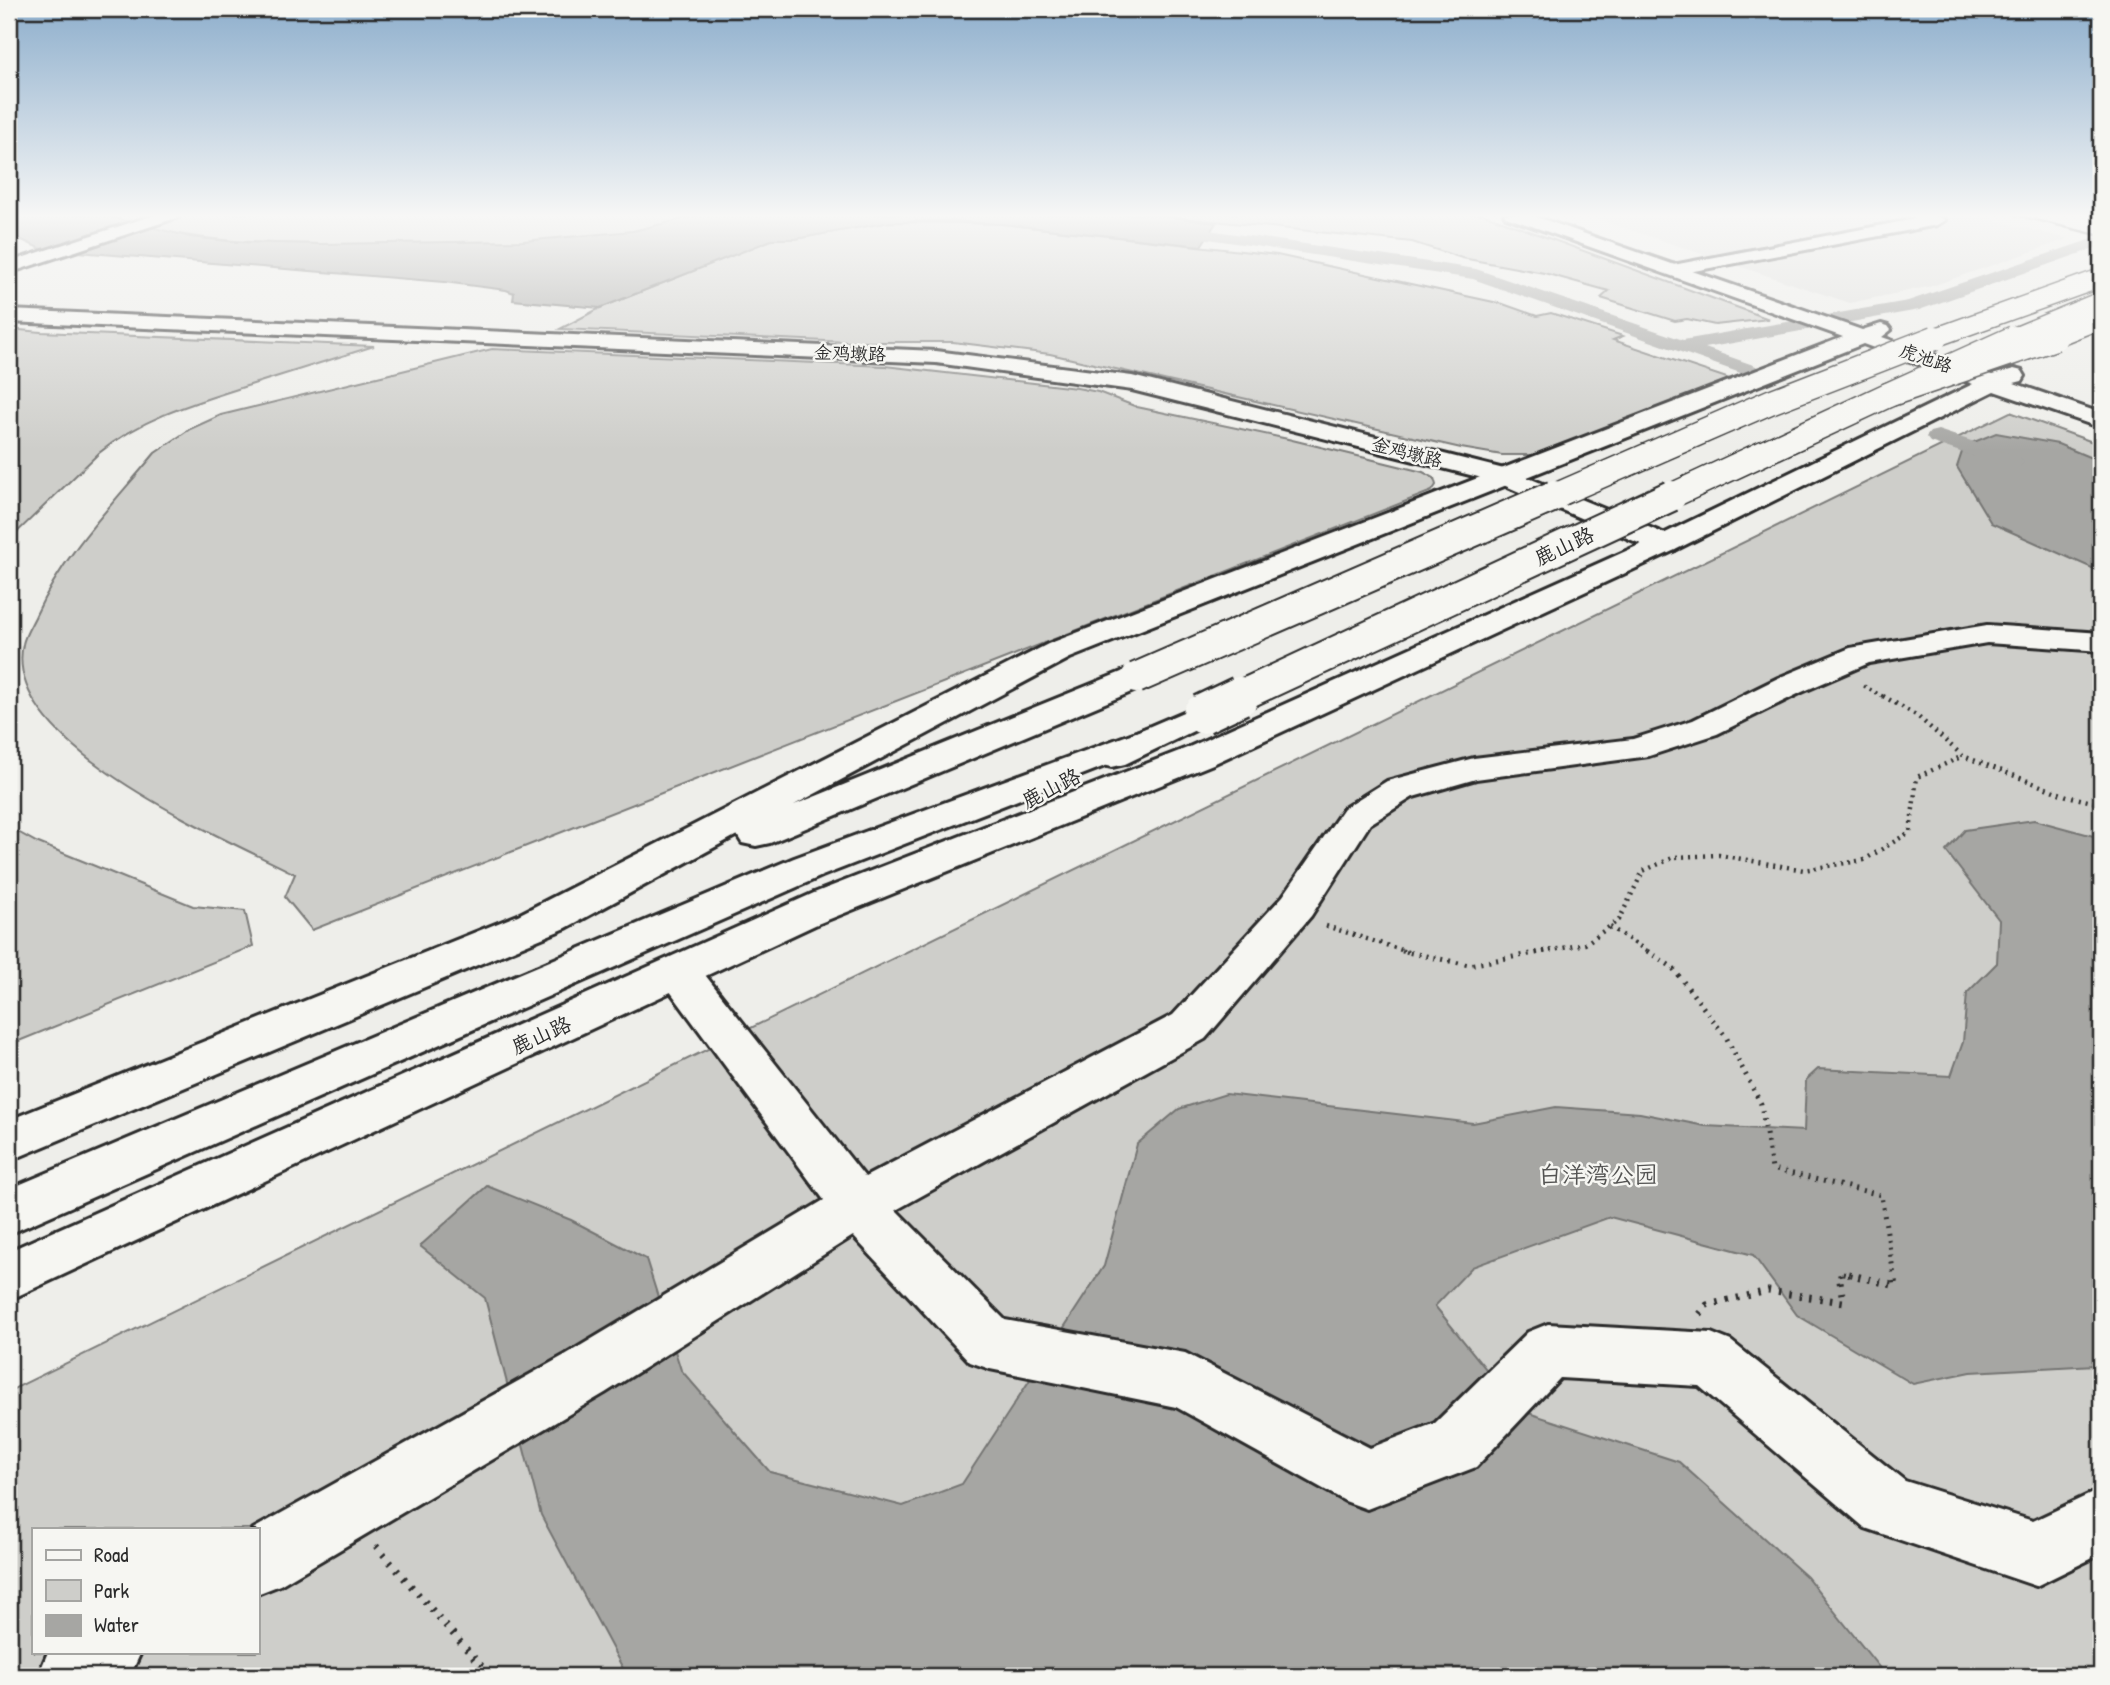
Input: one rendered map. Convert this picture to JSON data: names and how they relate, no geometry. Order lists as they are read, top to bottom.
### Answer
{
  "streets": {
    "main road": ["金鸡墩路", "虎池路", "鹿山路"]
  },
  "parks": ["白洋湾公园"],
  "legend": ["Road", "Park", "Water"]
}
